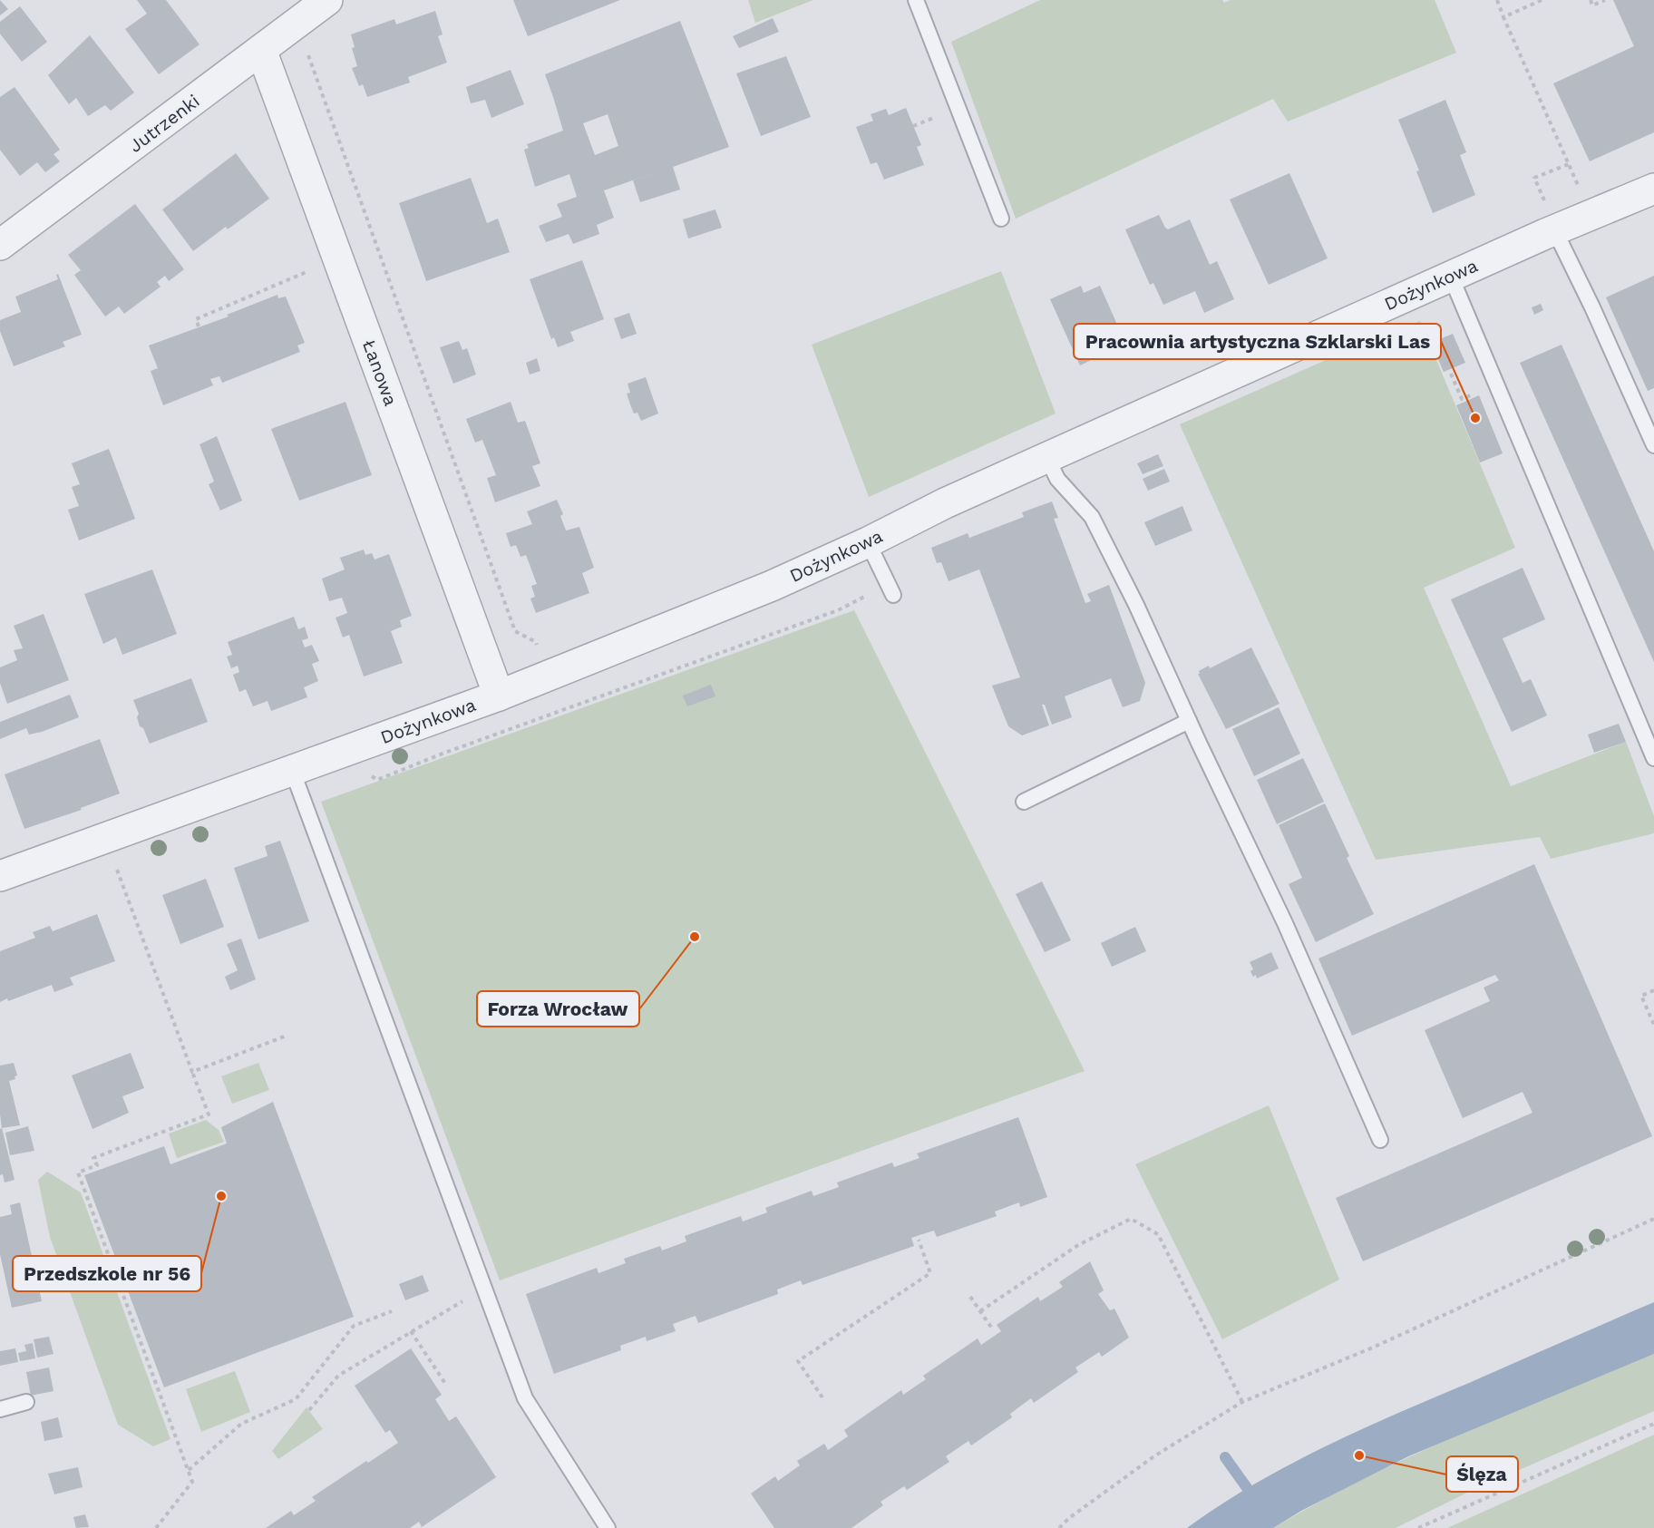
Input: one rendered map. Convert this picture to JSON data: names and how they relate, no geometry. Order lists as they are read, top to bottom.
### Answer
{
  "streets": {
    "street": ["Jutrzenki", "Dożynkowa", "Łanowa"]
  },
  "crossings": [
    ["Jutrzenki", "Łanowa"],
    ["Dożynkowa", "Łanowa"]
  ],
  "places": [
    "Pracownia artystyczna Szklarski Las",
    "Forza Wrocław",
    "Przedszkole nr 56",
    "Ślęza"
  ]
}
